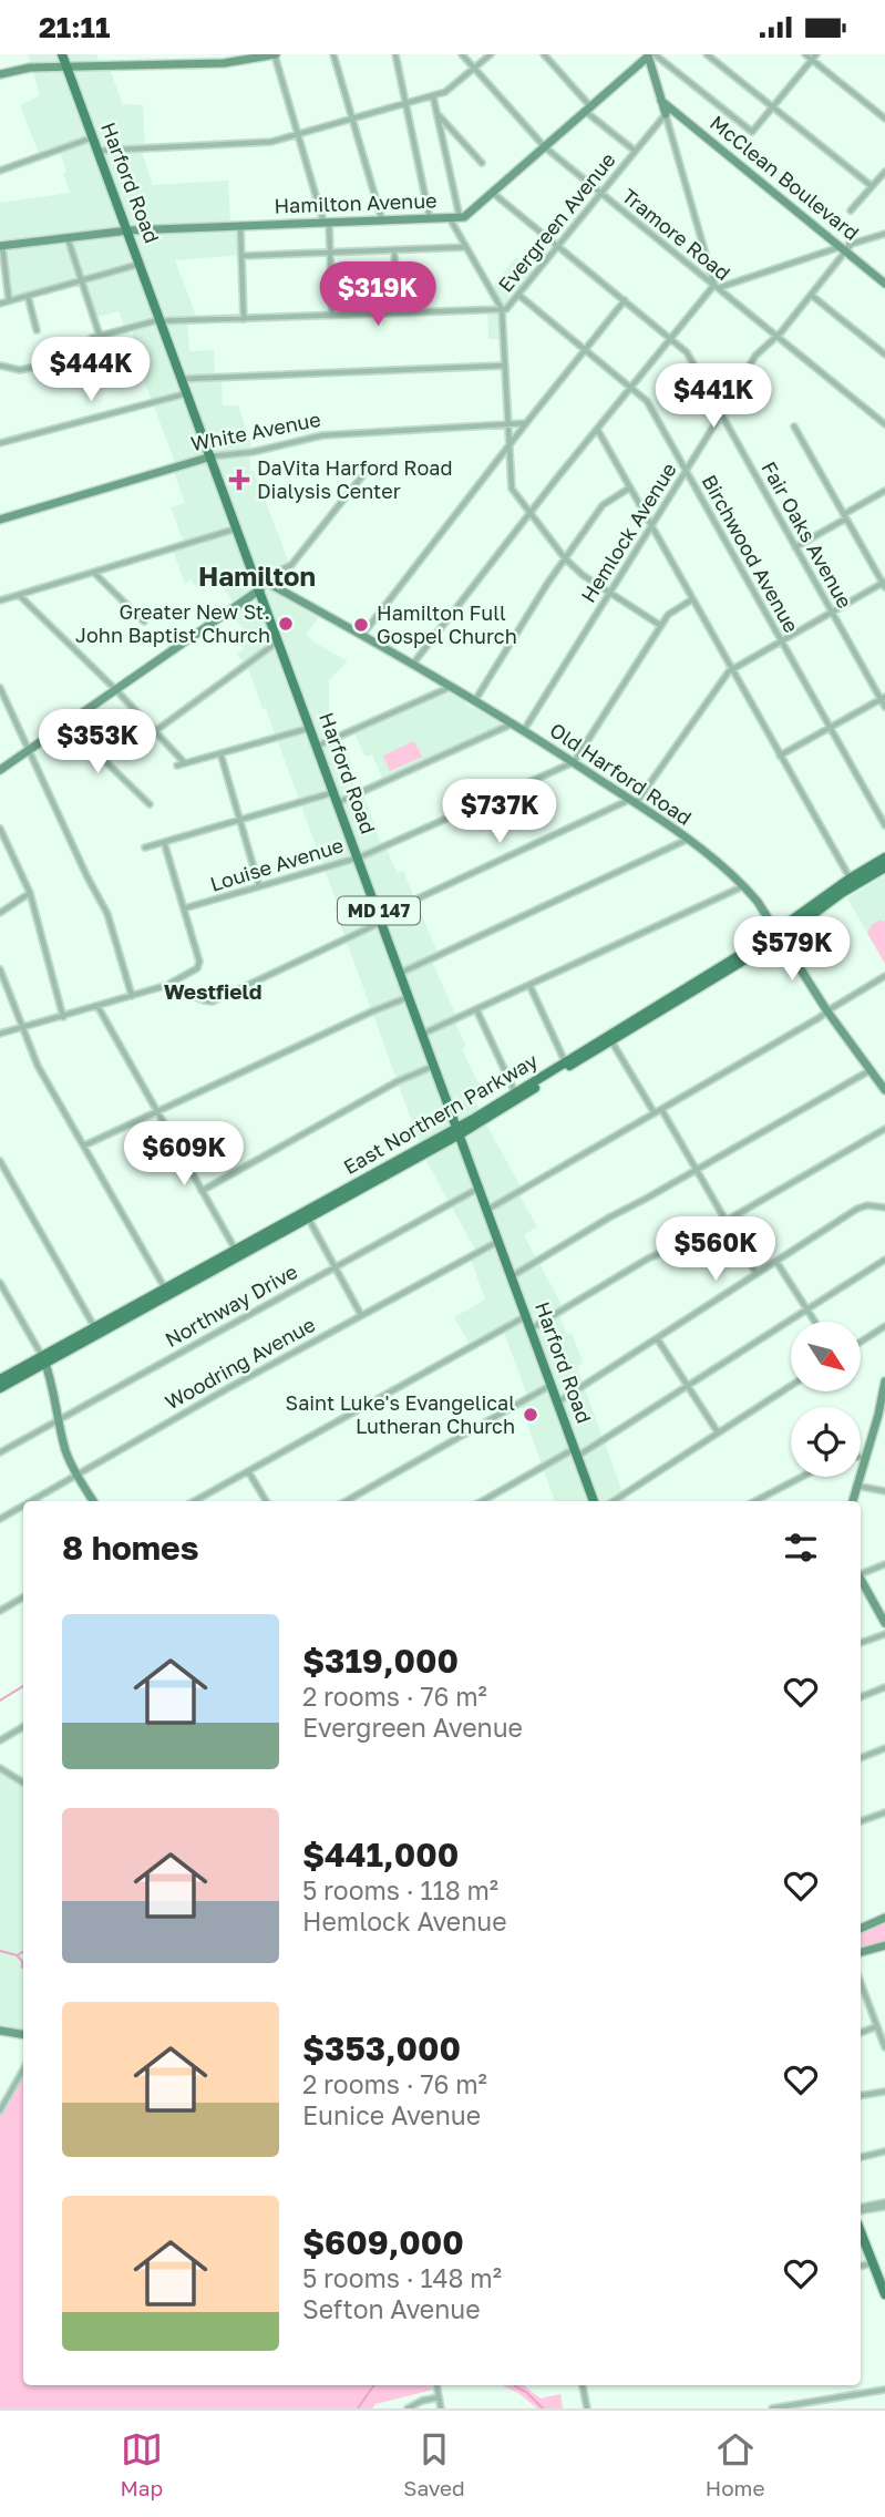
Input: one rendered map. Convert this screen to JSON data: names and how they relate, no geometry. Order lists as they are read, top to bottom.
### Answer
{
  "streets": {
    "main road": ["Harford Road", "MD 147", "East Northern Parkway"],
    "street": [
      "McClean Boulevard",
      "Hamilton Avenue",
      "Evergreen Avenue",
      "Tramore Road",
      "White Avenue",
      "Hemlock Avenue",
      "Fair Oaks Avenue",
      "Birchwood Avenue",
      "Old Harford Road",
      "Louise Avenue",
      "Northway Drive",
      "Woodring Avenue"
    ]
  },
  "crossings": [
    ["McClean Boulevard", "Hemlock Avenue"],
    ["Harford Road", "Hamilton Avenue"],
    ["Harford Road", "Evergreen Avenue"],
    ["Harford Road", "White Avenue"],
    ["Harford Road", "Old Harford Road"],
    ["Harford Road", "Louise Avenue"],
    ["Harford Road", "East Northern Parkway"],
    ["Harford Road", "Northway Drive"],
    ["Harford Road", "Woodring Avenue"],
    ["Hamilton Avenue", "Tramore Road"],
    ["Hamilton Avenue", "Fair Oaks Avenue"],
    ["Evergreen Avenue", "Tramore Road"],
    ["Evergreen Avenue", "Fair Oaks Avenue"],
    ["Evergreen Avenue", "Birchwood Avenue"],
    ["Tramore Road", "Hemlock Avenue"],
    ["Hemlock Avenue", "Fair Oaks Avenue"],
    ["Hemlock Avenue", "Birchwood Avenue"],
    ["Hemlock Avenue", "Old Harford Road"],
    ["Old Harford Road", "Louise Avenue"],
    ["Old Harford Road", "East Northern Parkway"]
  ],
  "districts": ["Hamilton", "Westfield"],
  "places": {
    "health": ["DaVita Harford Road Dialysis Center"],
    "other": ["Greater New St. John Baptist Church", "Hamilton Full Gospel Church", "Saint Luke's Evangelical Lutheran Church"]
  },
  "north": "bottom right",
  "page": {
    "status": "21:11",
    "price": [
      "$319K",
      "$444K",
      "$441K",
      "$353K",
      "$737K",
      "$579K",
      "$609K",
      "$560K"
    ],
    "heading": "8 homes",
    "list": [
      {
        "name": "$319,000",
        "note": "2 rooms · 76 m² · Evergreen Avenue"
      },
      {
        "name": "$441,000",
        "note": "5 rooms · 118 m² · Hemlock Avenue"
      },
      {
        "name": "$353,000",
        "note": "2 rooms · 76 m² · Eunice Avenue"
      },
      {
        "name": "$609,000",
        "note": "5 rooms · 148 m² · Sefton Avenue"
      }
    ],
    "tabs": ["Map", "Saved", "Home"]
  }
}
